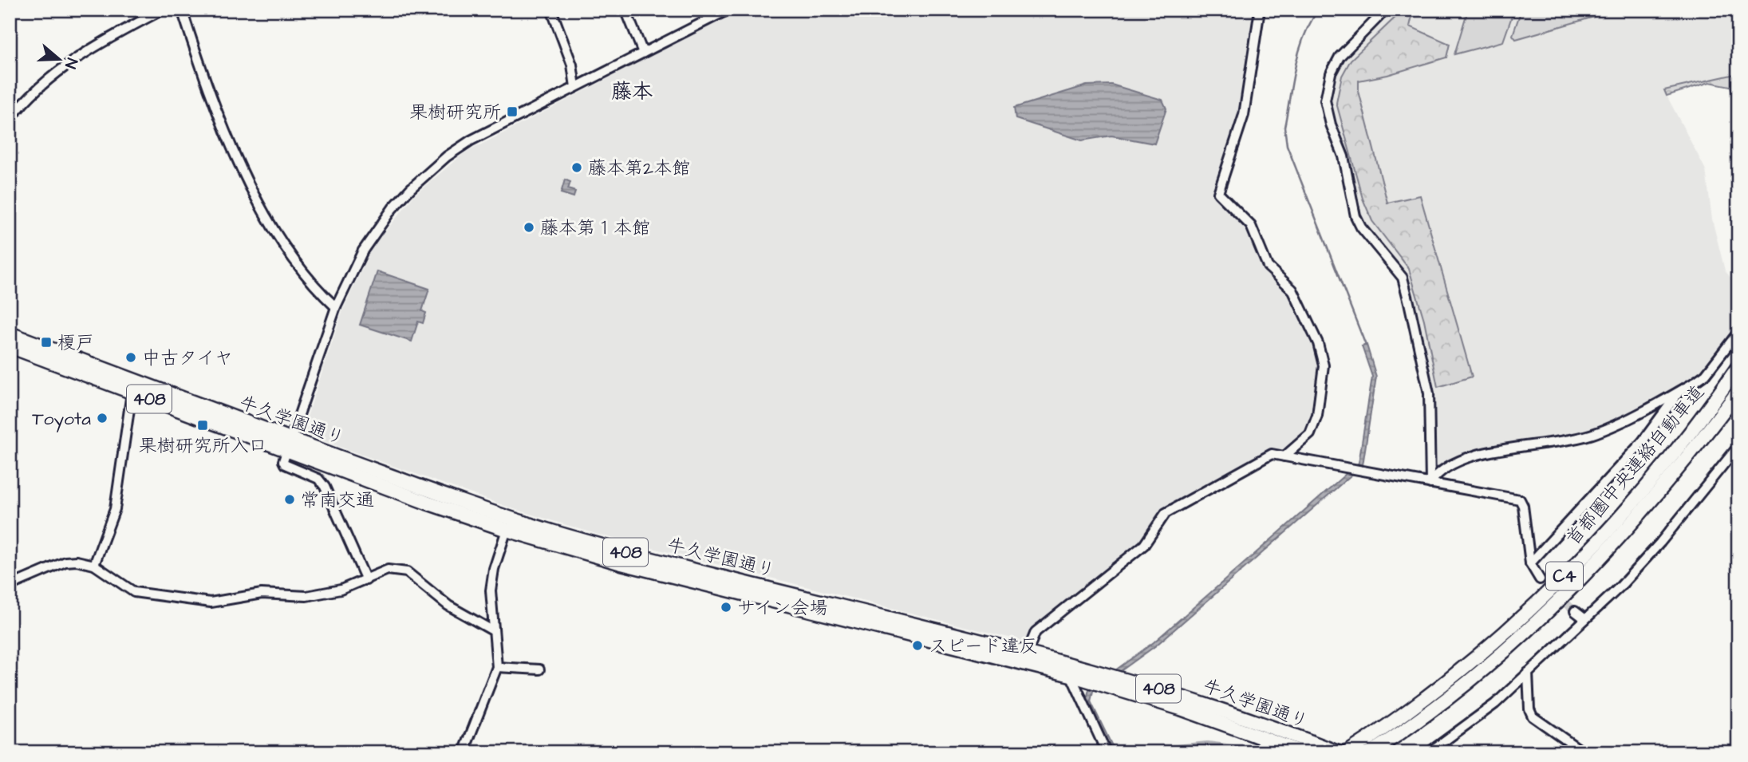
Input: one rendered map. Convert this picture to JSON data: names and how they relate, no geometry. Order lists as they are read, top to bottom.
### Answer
{
  "streets": {
    "highway": [
      "408",
      "牛久学園通り",
      "首都圏中央連絡自動車道",
      "C4"
    ]
  },
  "districts": ["藤本"],
  "places": {
    "transit": ["果樹研究所", "榎戸", "果樹研究所入口"],
    "other": [
      "藤本第2本館",
      "藤本第１本館",
      "中古タイヤ",
      "Toyota",
      "常南交通",
      "サイン会場",
      "スピード違反"
    ]
  },
  "north": "right"
}
